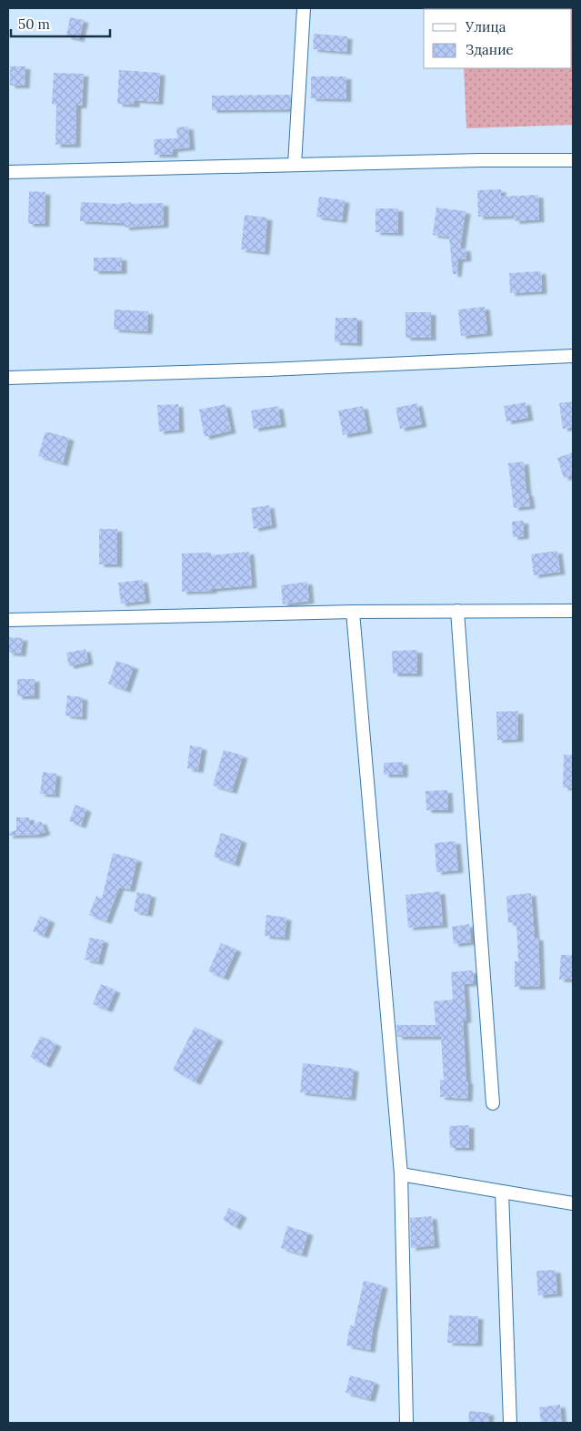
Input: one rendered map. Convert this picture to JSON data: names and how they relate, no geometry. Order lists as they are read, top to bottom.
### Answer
{
  "legend": ["Улица", "Здание"],
  "scale_bar": "50 m"
}
